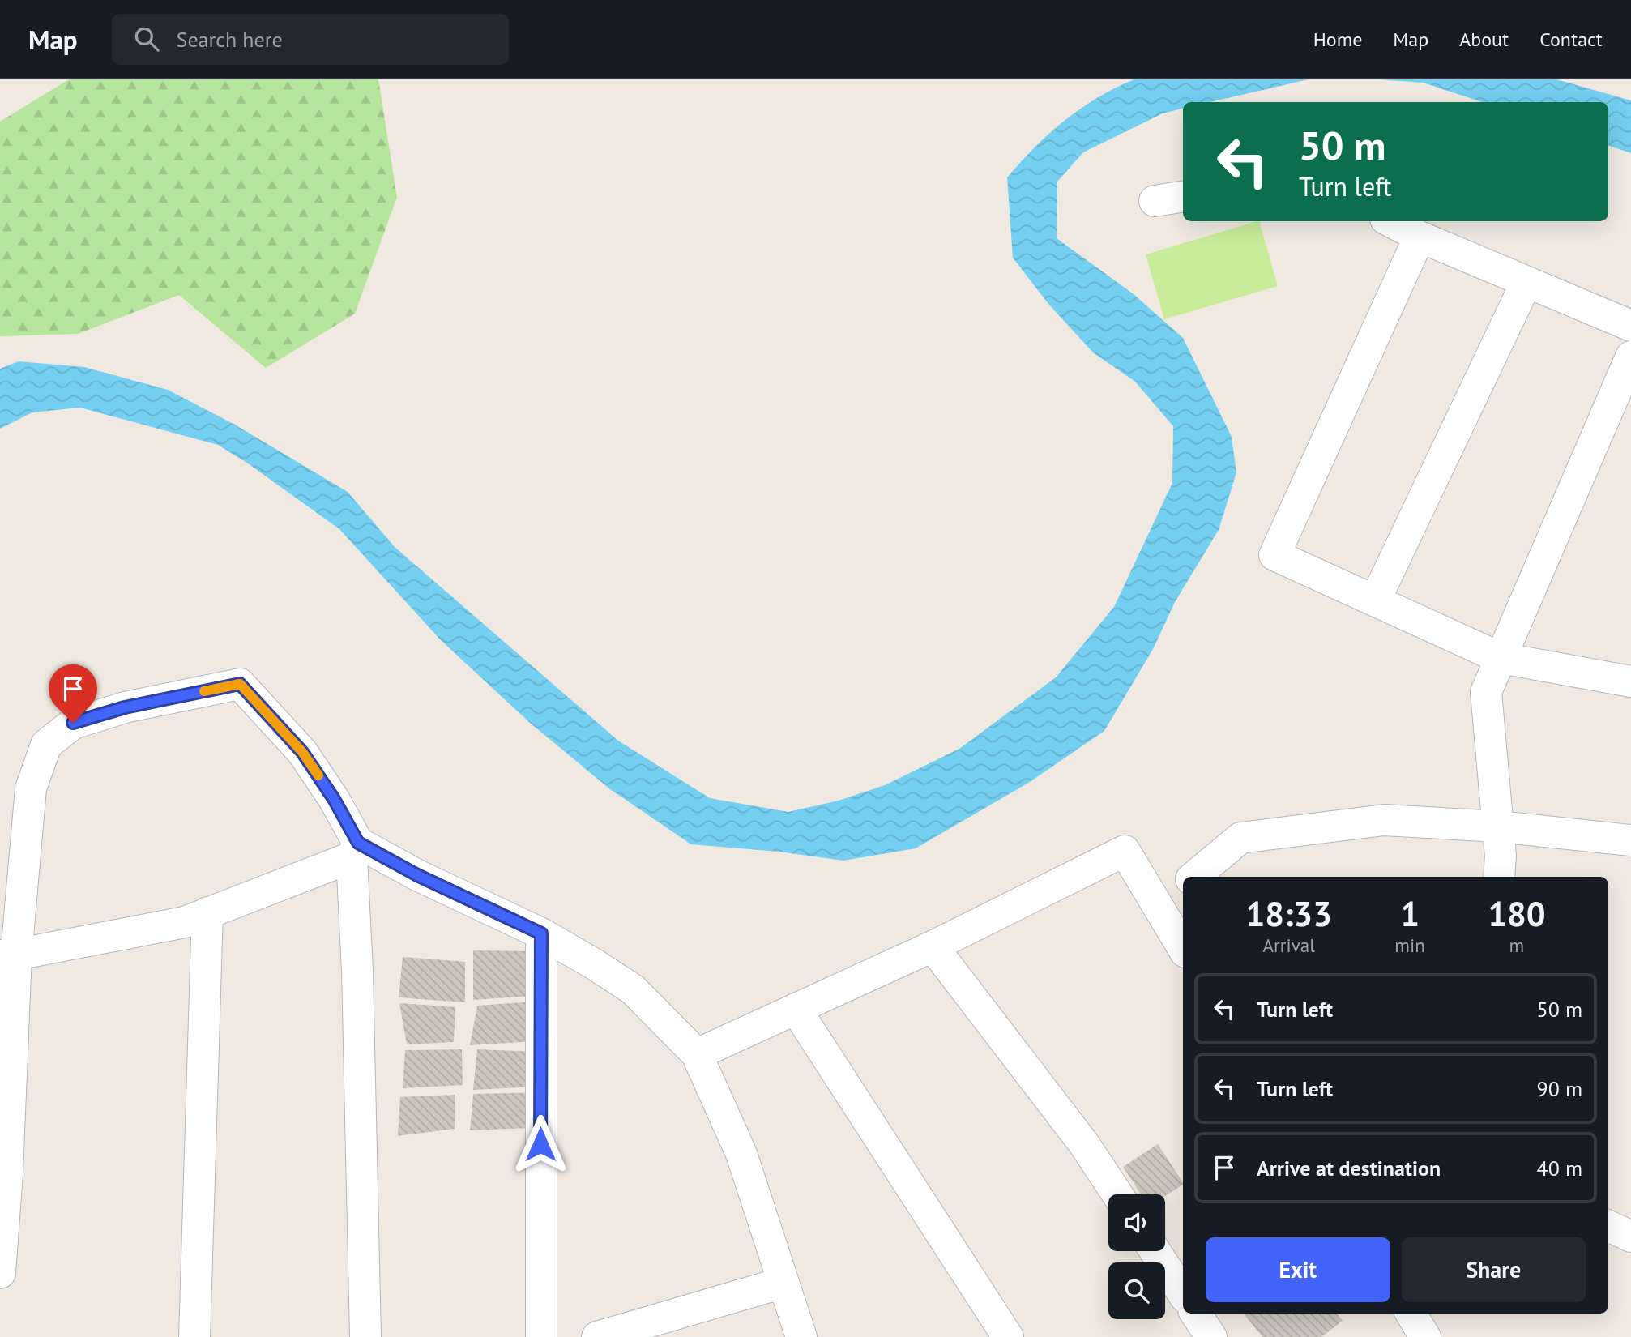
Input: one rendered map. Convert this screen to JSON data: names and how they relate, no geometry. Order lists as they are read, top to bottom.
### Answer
{
  "page": {
    "header": "Map",
    "search": "Search here",
    "nav": [
      "Home",
      "Map",
      "About",
      "Contact"
    ],
    "turn": ["50 m", "Turn left"],
    "eta": [
      "18:33",
      "Arrival",
      "1",
      "min",
      "180",
      "m"
    ],
    "list": [
      {
        "name": "Turn left",
        "value": "50 m"
      },
      {
        "name": "Turn left",
        "value": "90 m"
      },
      {
        "name": "Arrive at destination",
        "value": "40 m"
      }
    ],
    "buttons": ["Exit", "Share"]
  }
}
